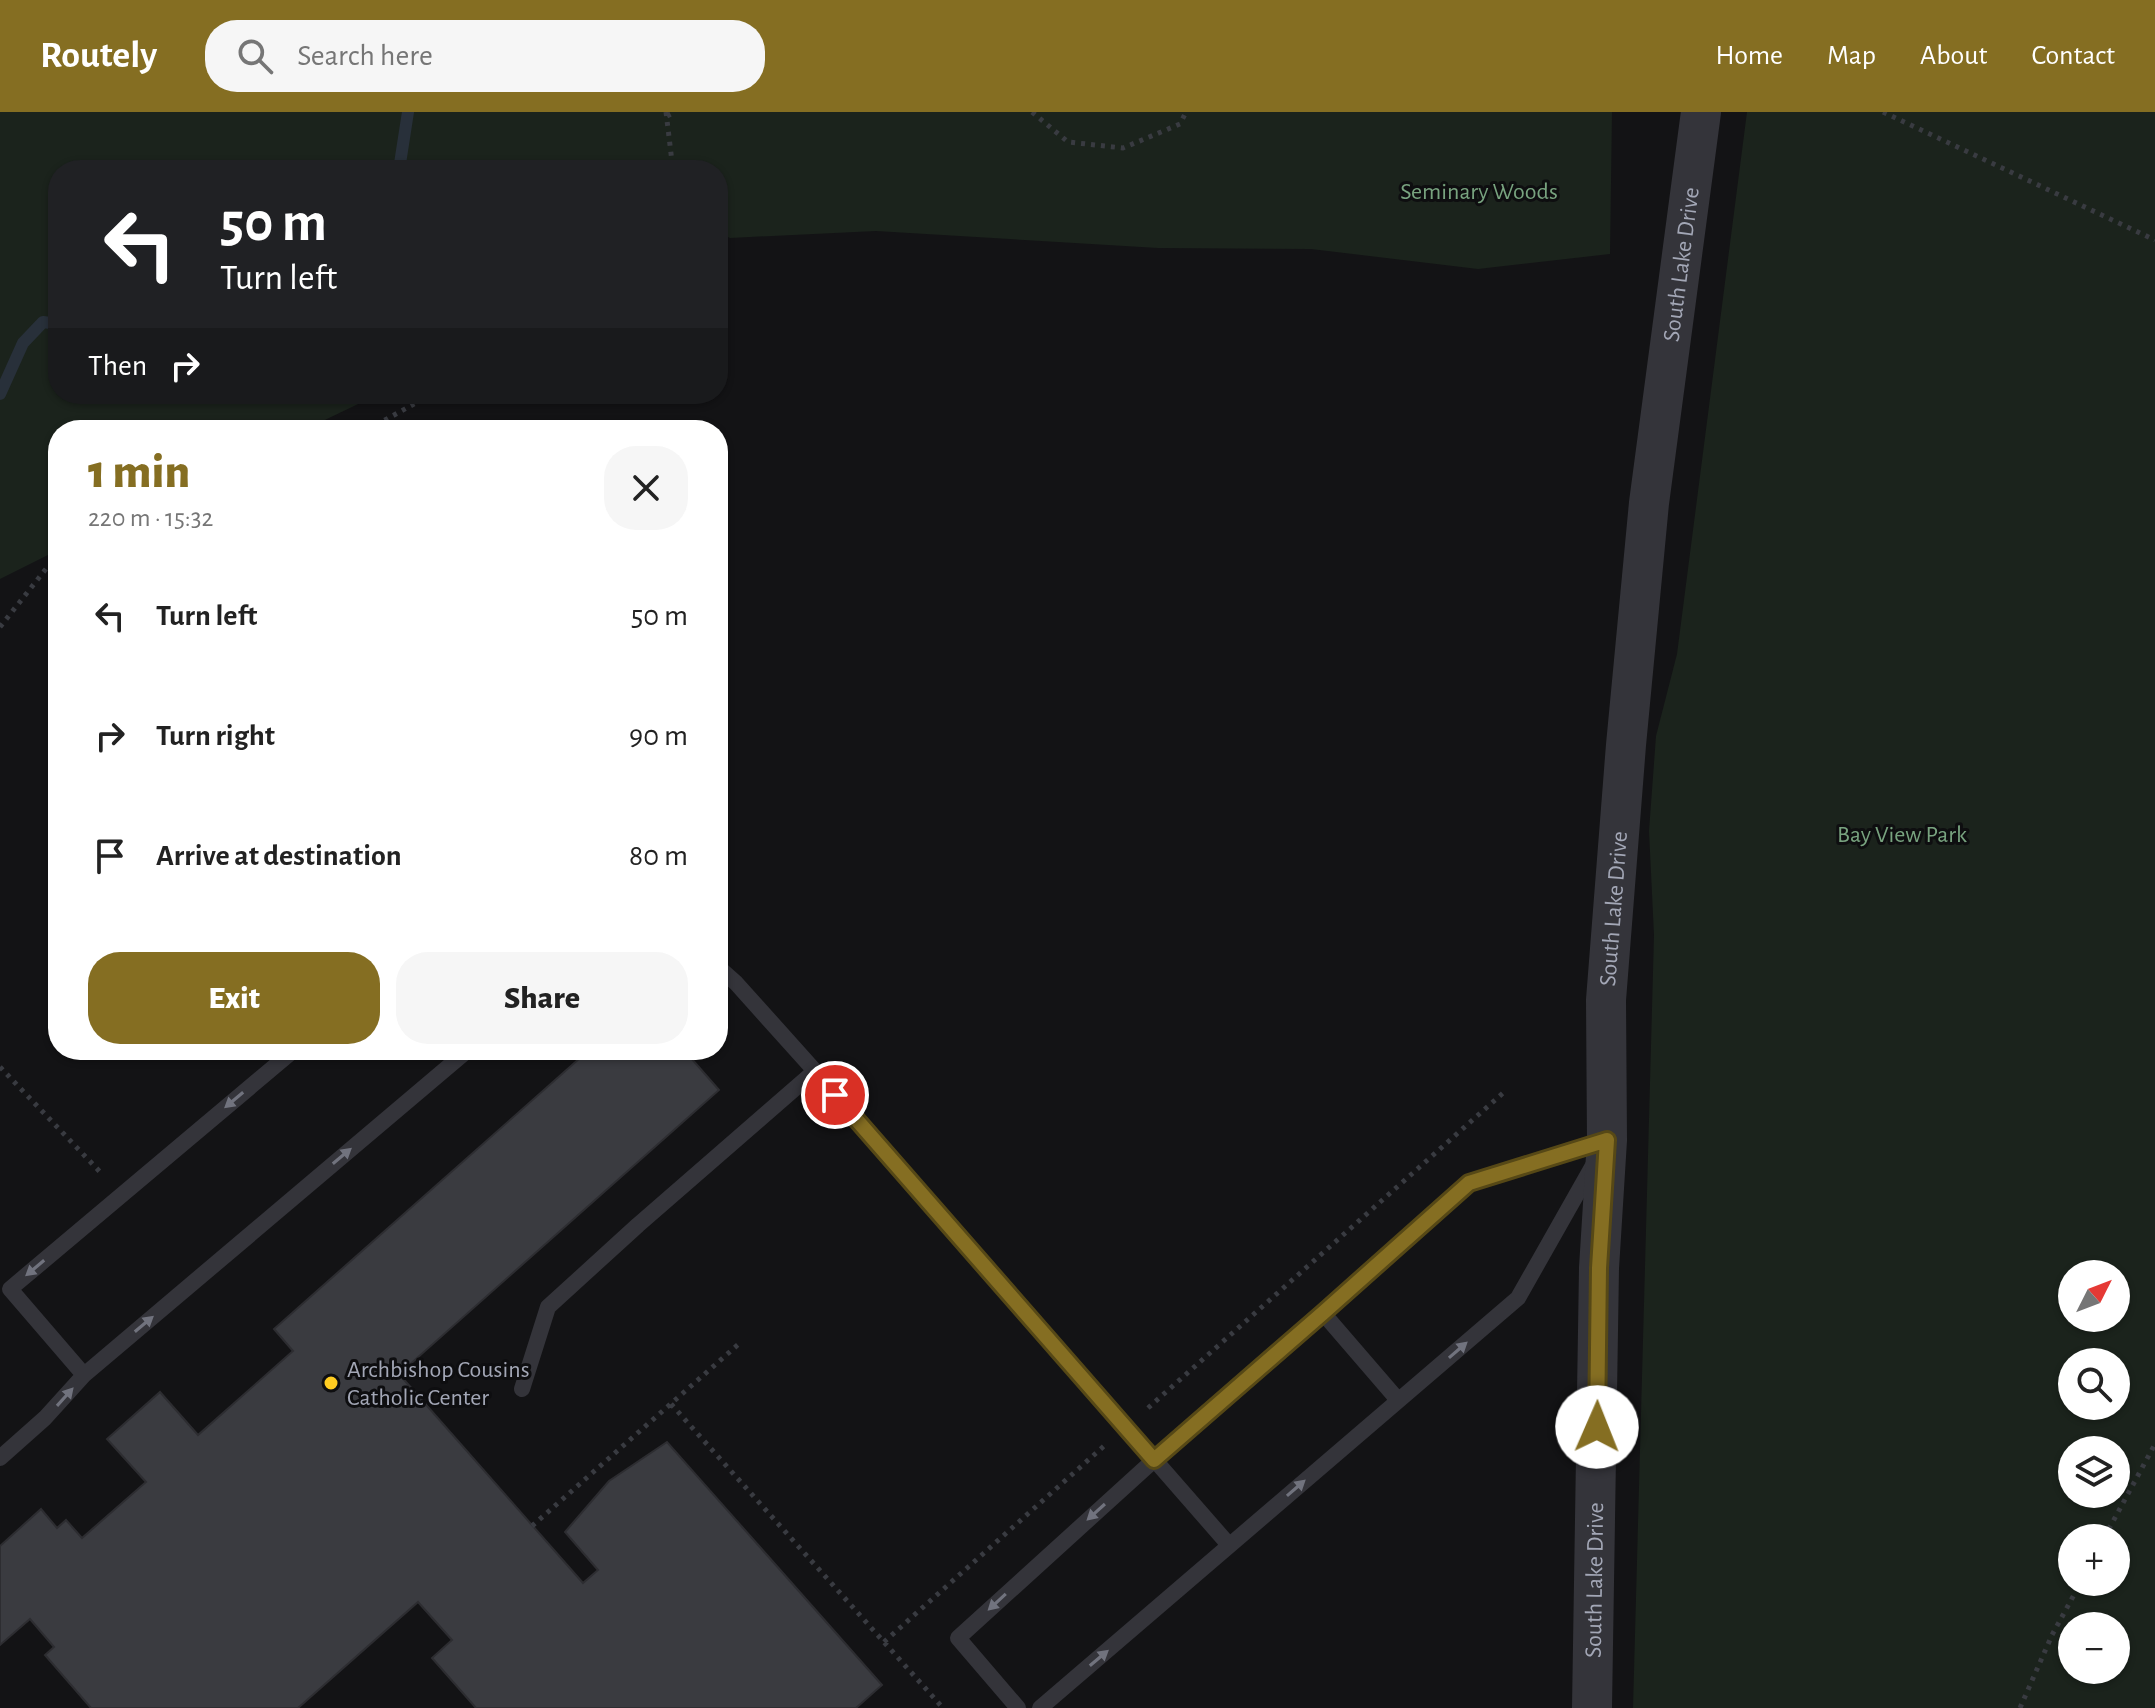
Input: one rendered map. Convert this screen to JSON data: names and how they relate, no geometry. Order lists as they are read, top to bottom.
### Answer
{
  "streets": {
    "street": ["South Lake Drive"]
  },
  "parks": ["Seminary Woods", "Bay View Park"],
  "places": ["Archbishop Cousins Catholic Center"],
  "north": "top right",
  "page": {
    "header": "Routely",
    "search": "Search here",
    "nav": [
      "Home",
      "Map",
      "About",
      "Contact"
    ],
    "turn": ["50 m", "Turn left"],
    "then": "Then",
    "heading": ["1 min", "220 m · 15:32"],
    "list": [
      {
        "name": "Turn left",
        "value": "50 m"
      },
      {
        "name": "Turn right",
        "value": "90 m"
      },
      {
        "name": "Arrive at destination",
        "value": "80 m"
      }
    ],
    "buttons": ["Exit", "Share"],
    "map_buttons": ["+", "−"]
  }
}
